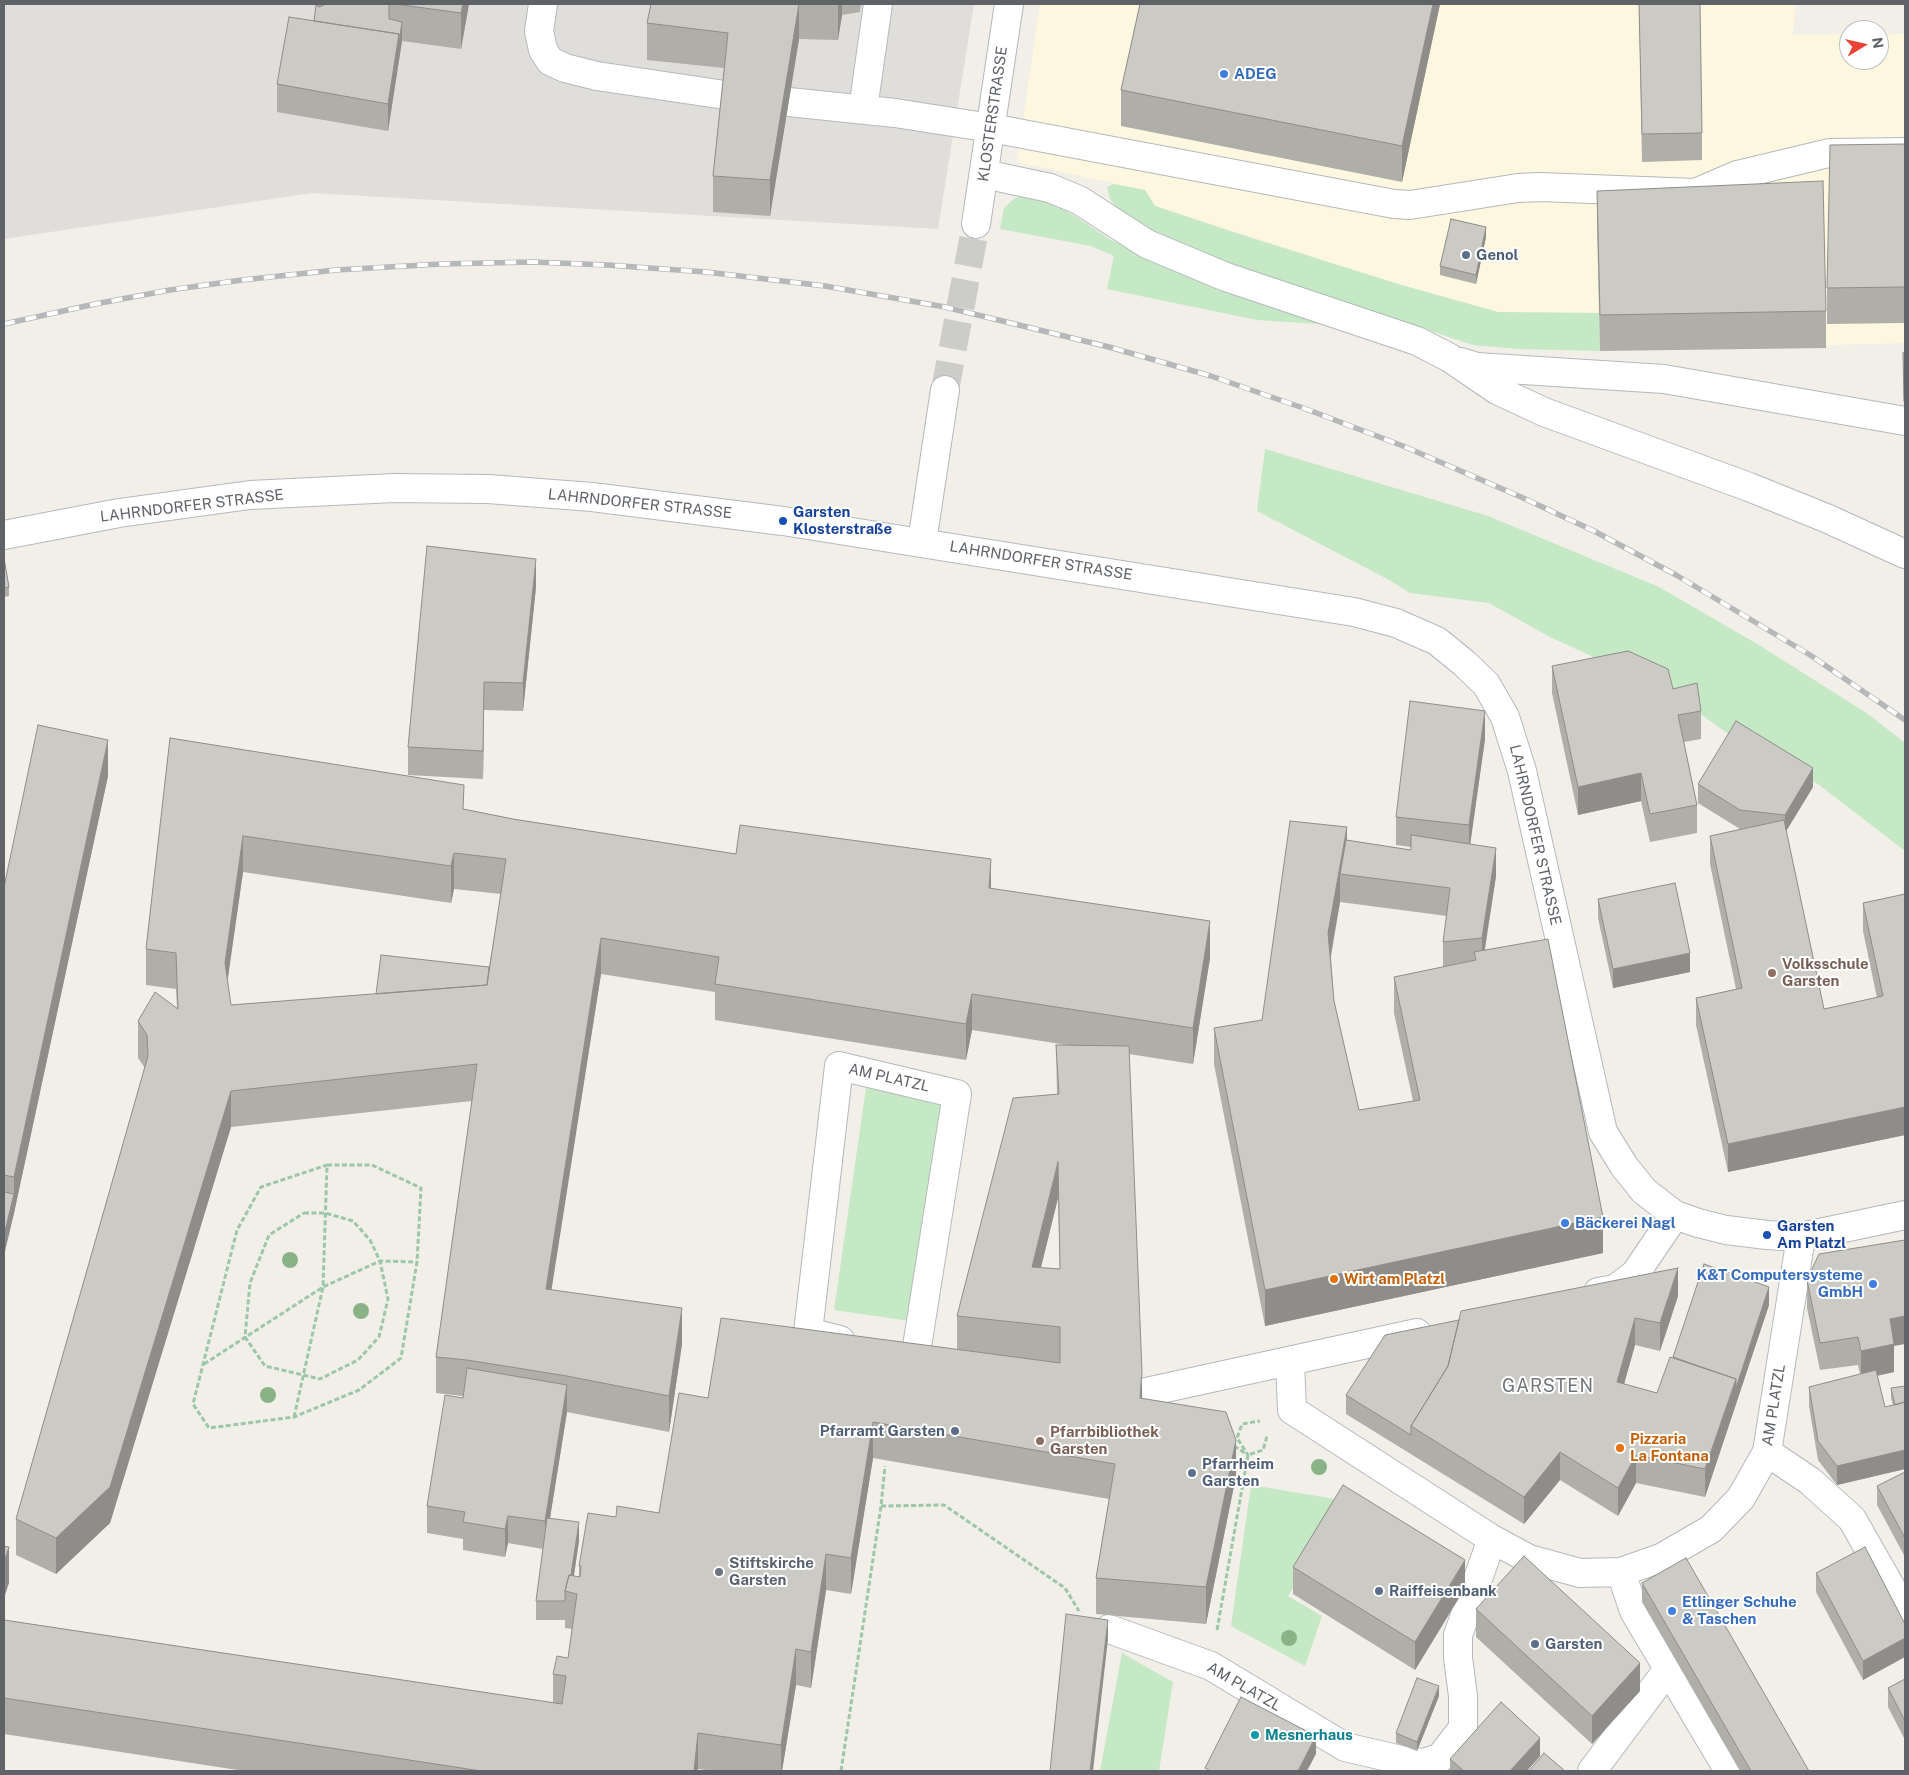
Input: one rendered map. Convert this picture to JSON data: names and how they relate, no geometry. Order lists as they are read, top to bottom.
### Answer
{
  "streets": {
    "street": ["KLOSTERSTRASSE", "LAHRNDORFER STRASSE", "AM PLATZL"]
  },
  "crossings": [
    ["LAHRNDORFER STRASSE", "AM PLATZL"]
  ],
  "districts": ["GARSTEN"],
  "places": [
    "ADEG",
    "Genol",
    "Garsten Klosterstraße",
    "Volksschule Garsten",
    "Bäckerei Nagl",
    "Garsten Am Platzl",
    "Wirt am Platzl",
    "K&T Computersysteme GmbH",
    "Pfarramt Garsten",
    "Pfarrbibliothek Garsten",
    "Pizzaria La Fontana",
    "Pfarrheim Garsten",
    "Stiftskirche Garsten",
    "Raiffeisenbank",
    "Etlinger Schuhe & Taschen",
    "Garsten",
    "Mesnerhaus"
  ],
  "north": "right"
}
